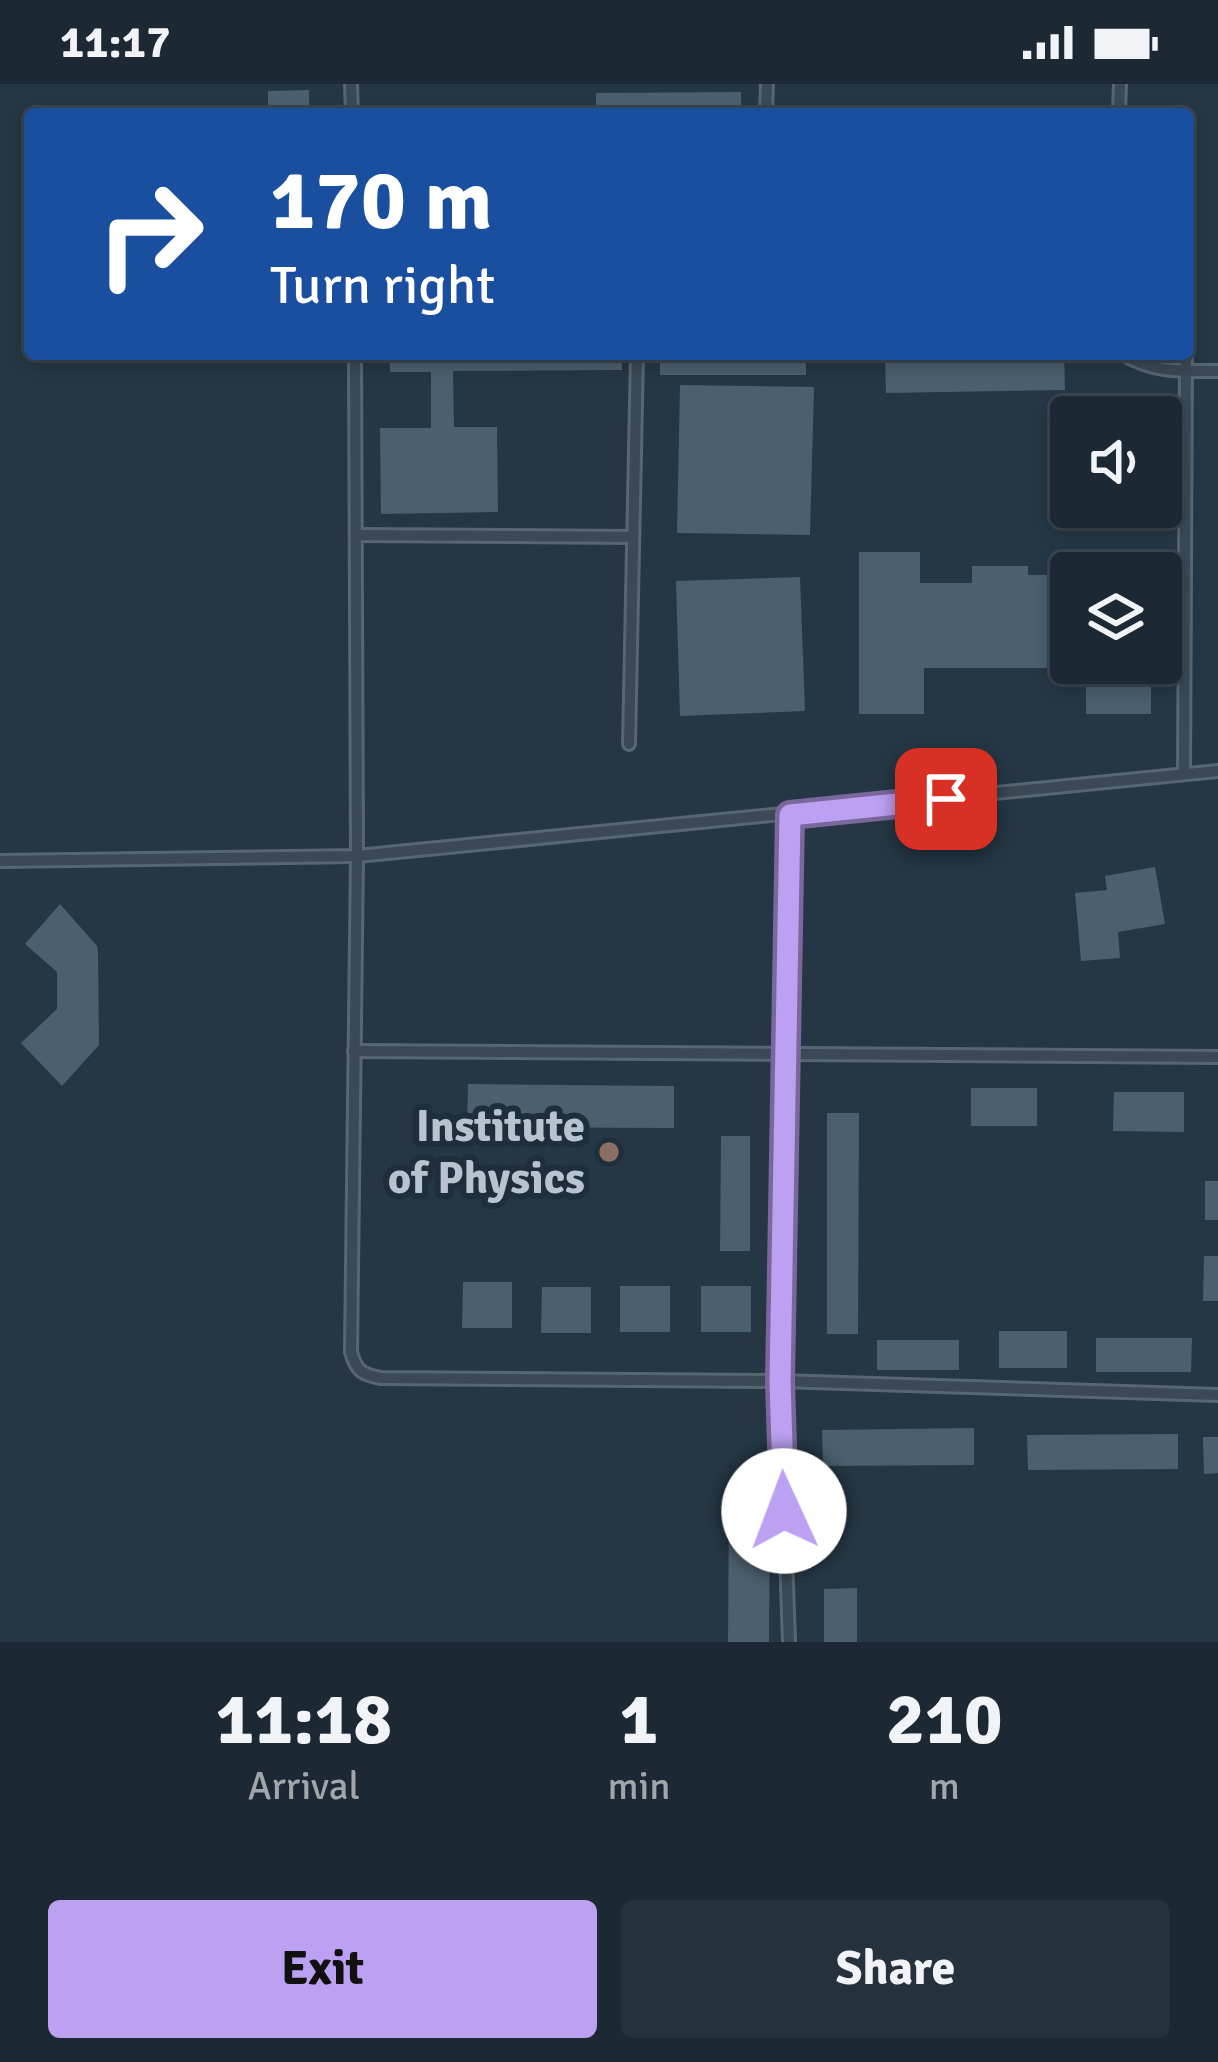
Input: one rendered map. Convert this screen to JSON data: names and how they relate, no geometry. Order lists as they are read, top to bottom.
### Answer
{
  "places": ["Institute of Physics"],
  "page": {
    "status": "11:17",
    "turn": ["170 m", "Turn right"],
    "eta": [
      "11:18",
      "Arrival",
      "1",
      "min",
      "210",
      "m"
    ],
    "buttons": ["Exit", "Share"]
  }
}
